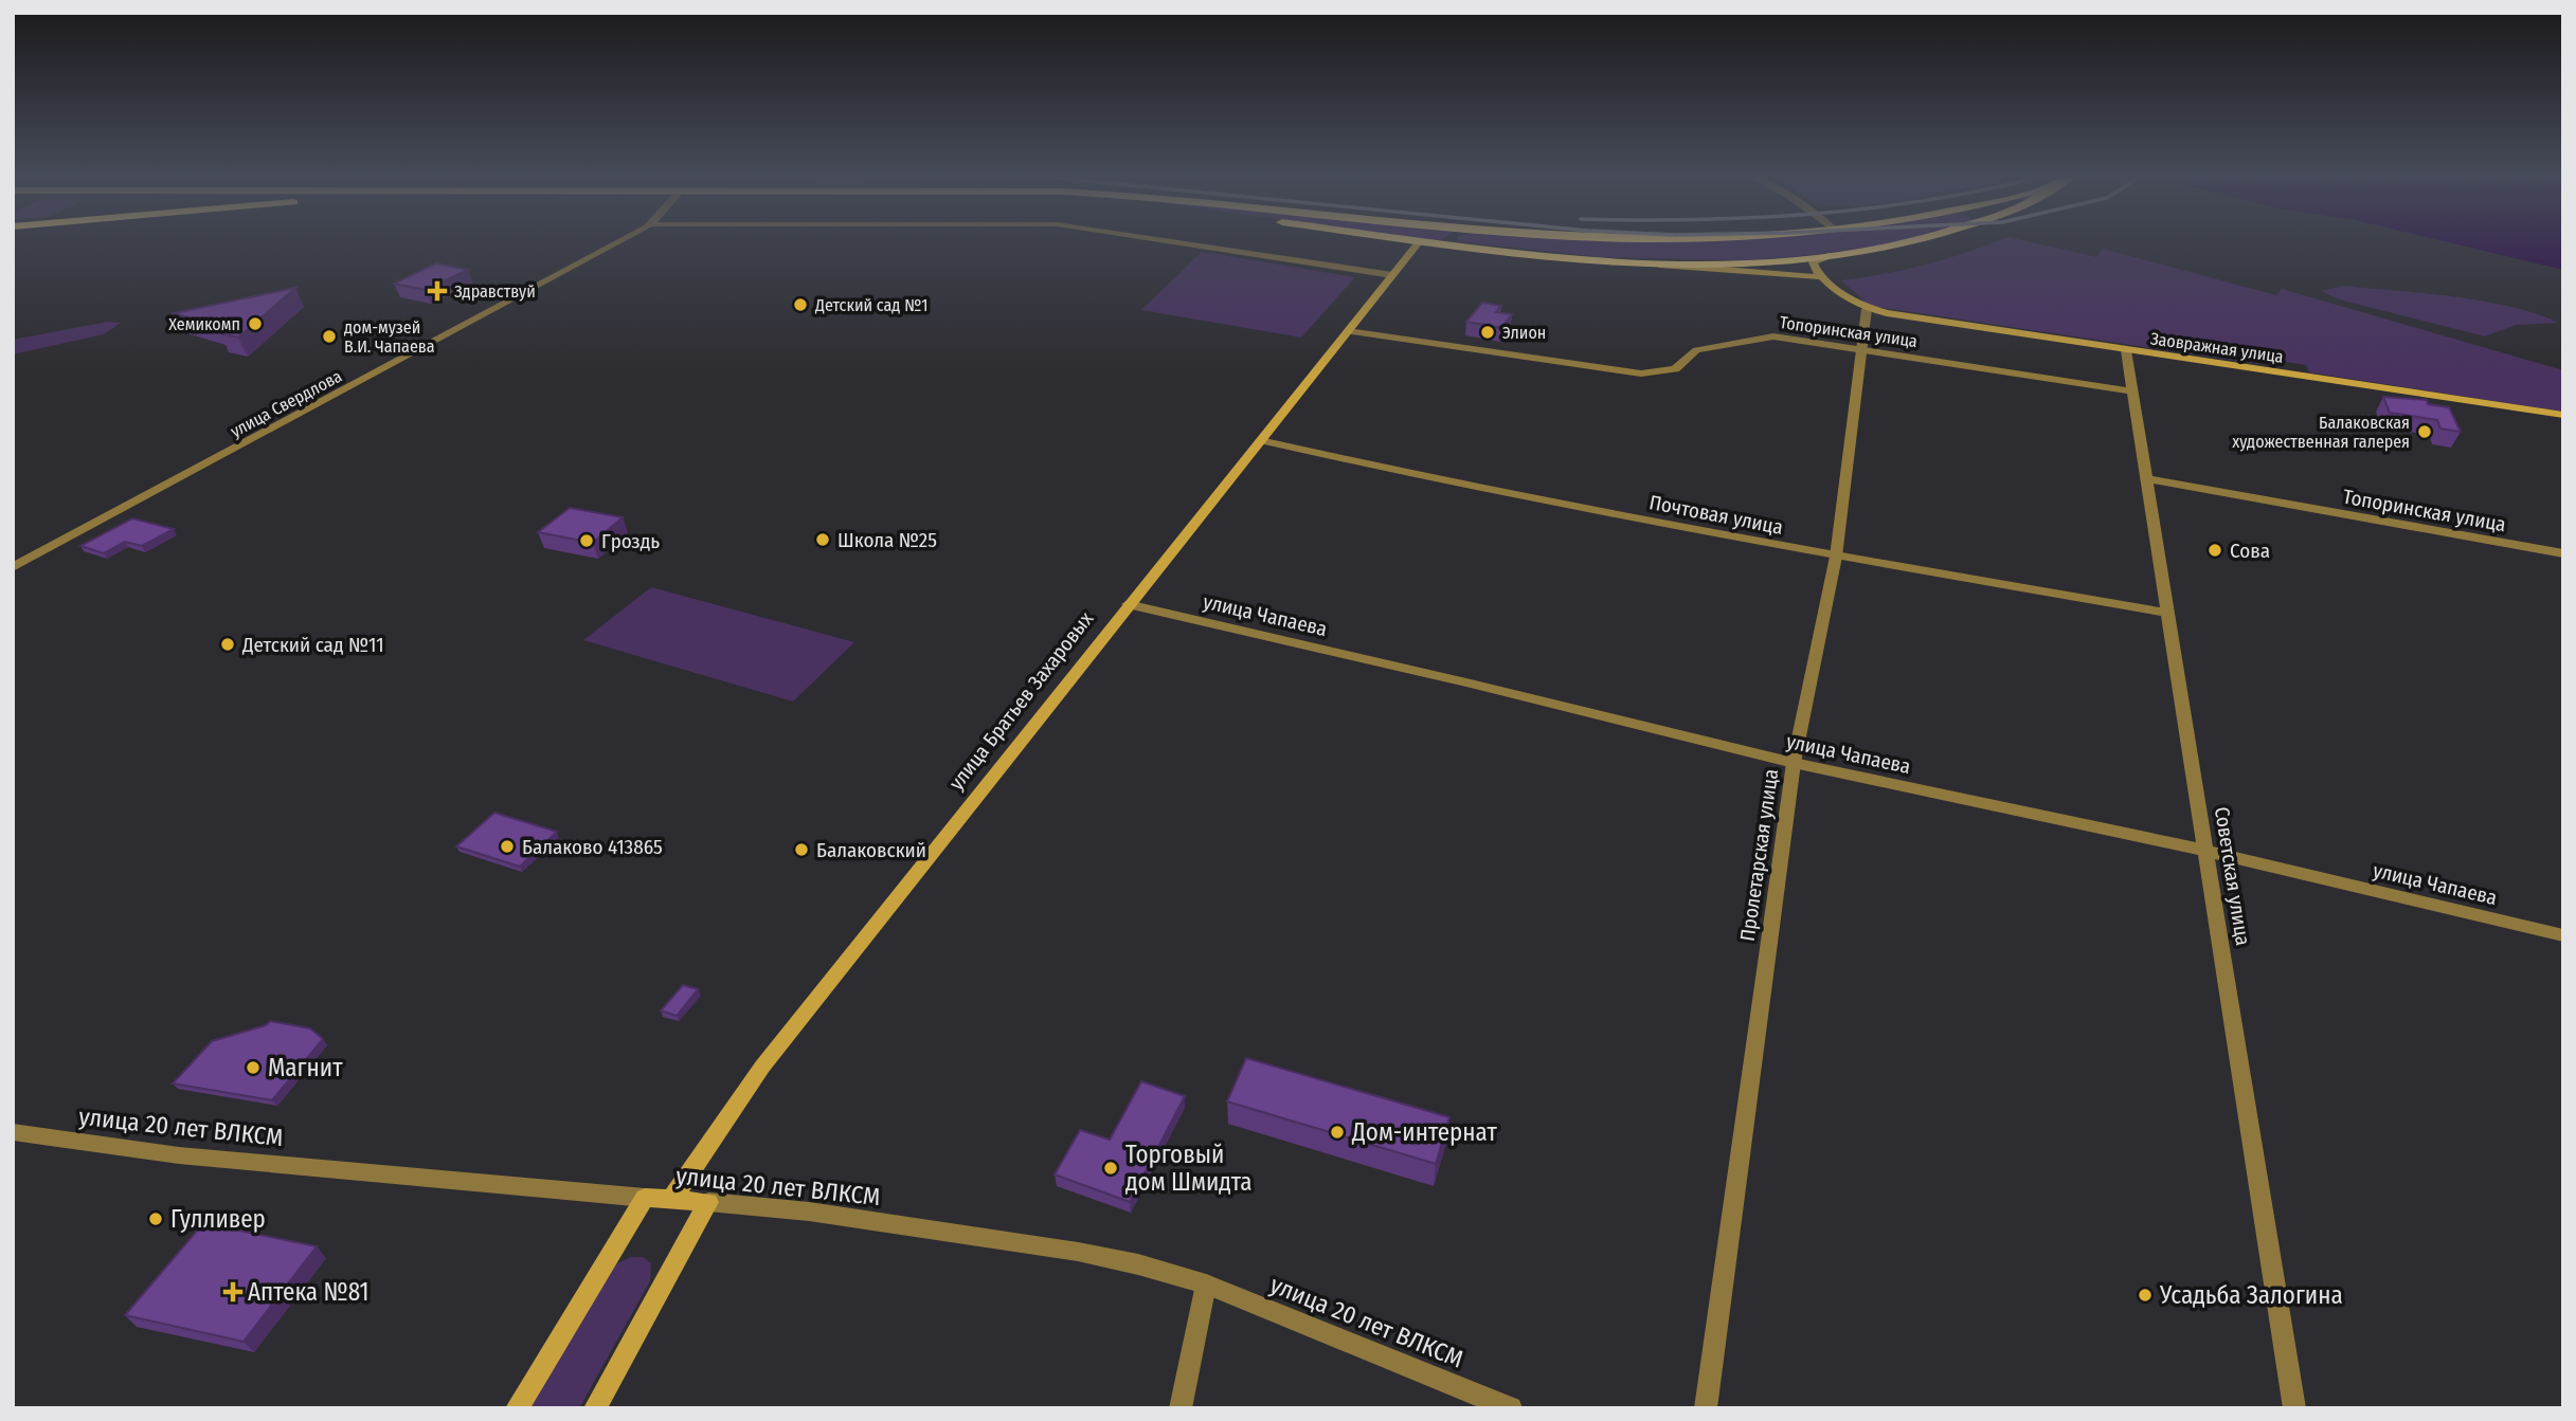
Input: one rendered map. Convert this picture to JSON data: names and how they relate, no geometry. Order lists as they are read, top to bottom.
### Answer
{
  "streets": {
    "main road": ["Заовражная улица", "улица Братьев Захаровых", "улица 20 лет ВЛКСМ"],
    "street": [
      "Топоринская улица",
      "улица Свердлова",
      "Почтовая улица",
      "улица Чапаева",
      "Пролетарская улица",
      "Советская улица"
    ]
  },
  "crossings": [
    ["Топоринская улица", "улица Братьев Захаровых"],
    ["Топоринская улица", "Пролетарская улица"],
    ["Топоринская улица", "Советская улица"],
    ["Заовражная улица", "Пролетарская улица"],
    ["Заовражная улица", "Советская улица"],
    ["Почтовая улица", "улица Братьев Захаровых"],
    ["Почтовая улица", "Пролетарская улица"],
    ["Почтовая улица", "Советская улица"],
    ["улица Чапаева", "улица Братьев Захаровых"],
    ["улица Чапаева", "Пролетарская улица"],
    ["улица Чапаева", "Советская улица"],
    ["улица Братьев Захаровых", "улица 20 лет ВЛКСМ"]
  ],
  "places": {
    "health": ["Здравствуй", "Аптека №81"],
    "other": [
      "Детский сад №1",
      "Хемикомп",
      "Элион",
      "дом-музей В.И. Чапаева",
      "Балаковская художественная галерея",
      "Школа №25",
      "Гроздь",
      "Сова",
      "Детский сад №11",
      "Балаково 413865",
      "Балаковский",
      "Магнит",
      "Дом-интернат",
      "Торговый дом Шмидта",
      "Гулливер",
      "Усадьба Залогина"
    ]
  }
}
